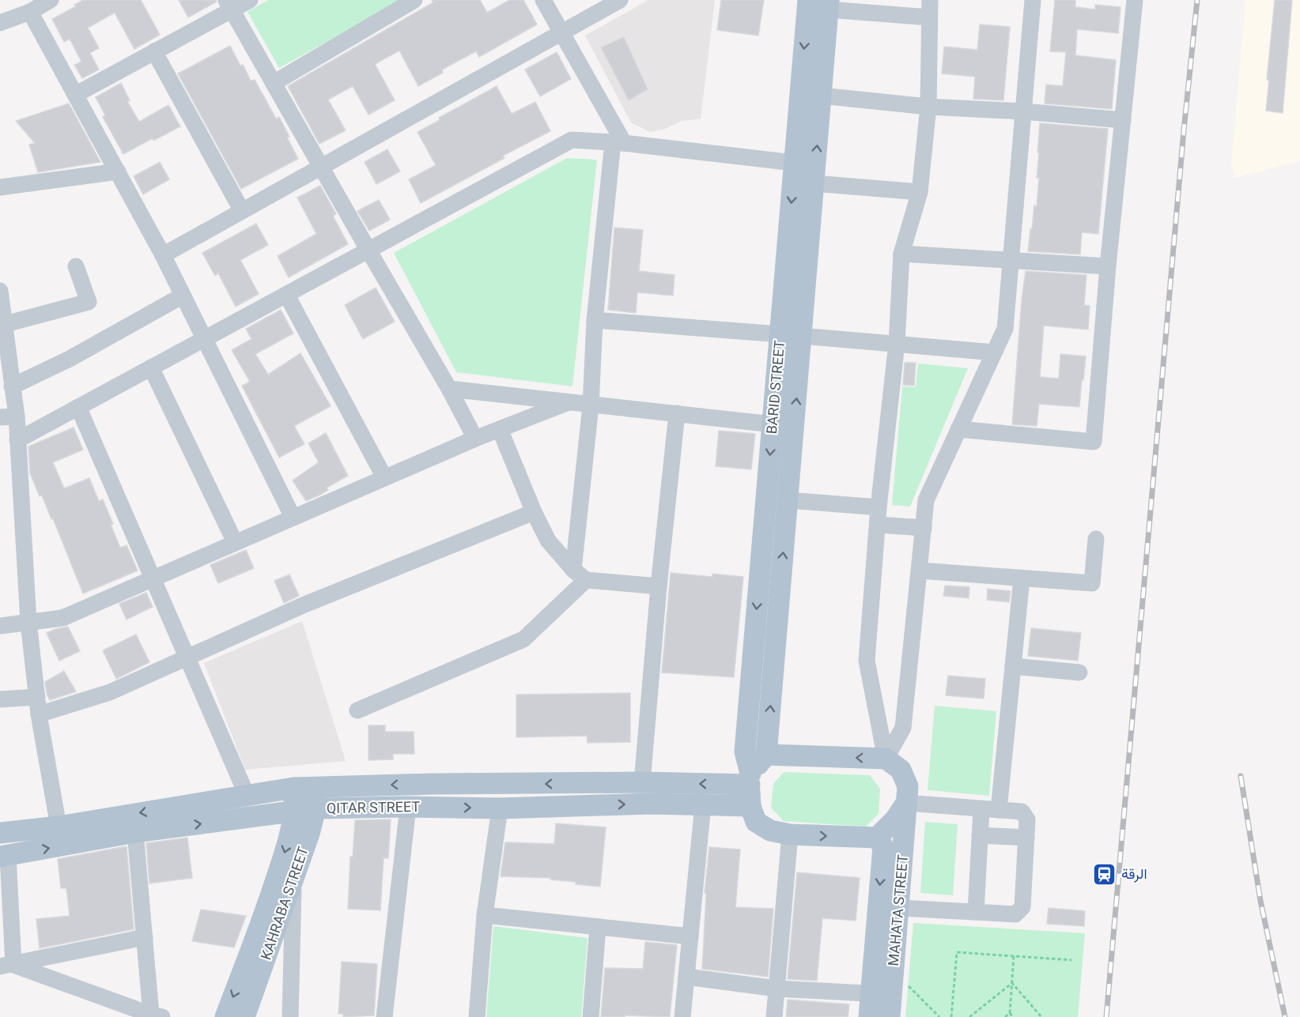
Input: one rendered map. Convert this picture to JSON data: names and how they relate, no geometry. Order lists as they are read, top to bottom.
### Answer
{
  "streets": {
    "main road": [
      "BARID STREET",
      "QITAR STREET",
      "KAHRABA STREET",
      "MAHATA STREET"
    ]
  },
  "crossings": [
    ["BARID STREET", "QITAR STREET"],
    ["QITAR STREET", "KAHRABA STREET"]
  ],
  "places": {
    "station": ["الرقة"]
  }
}
